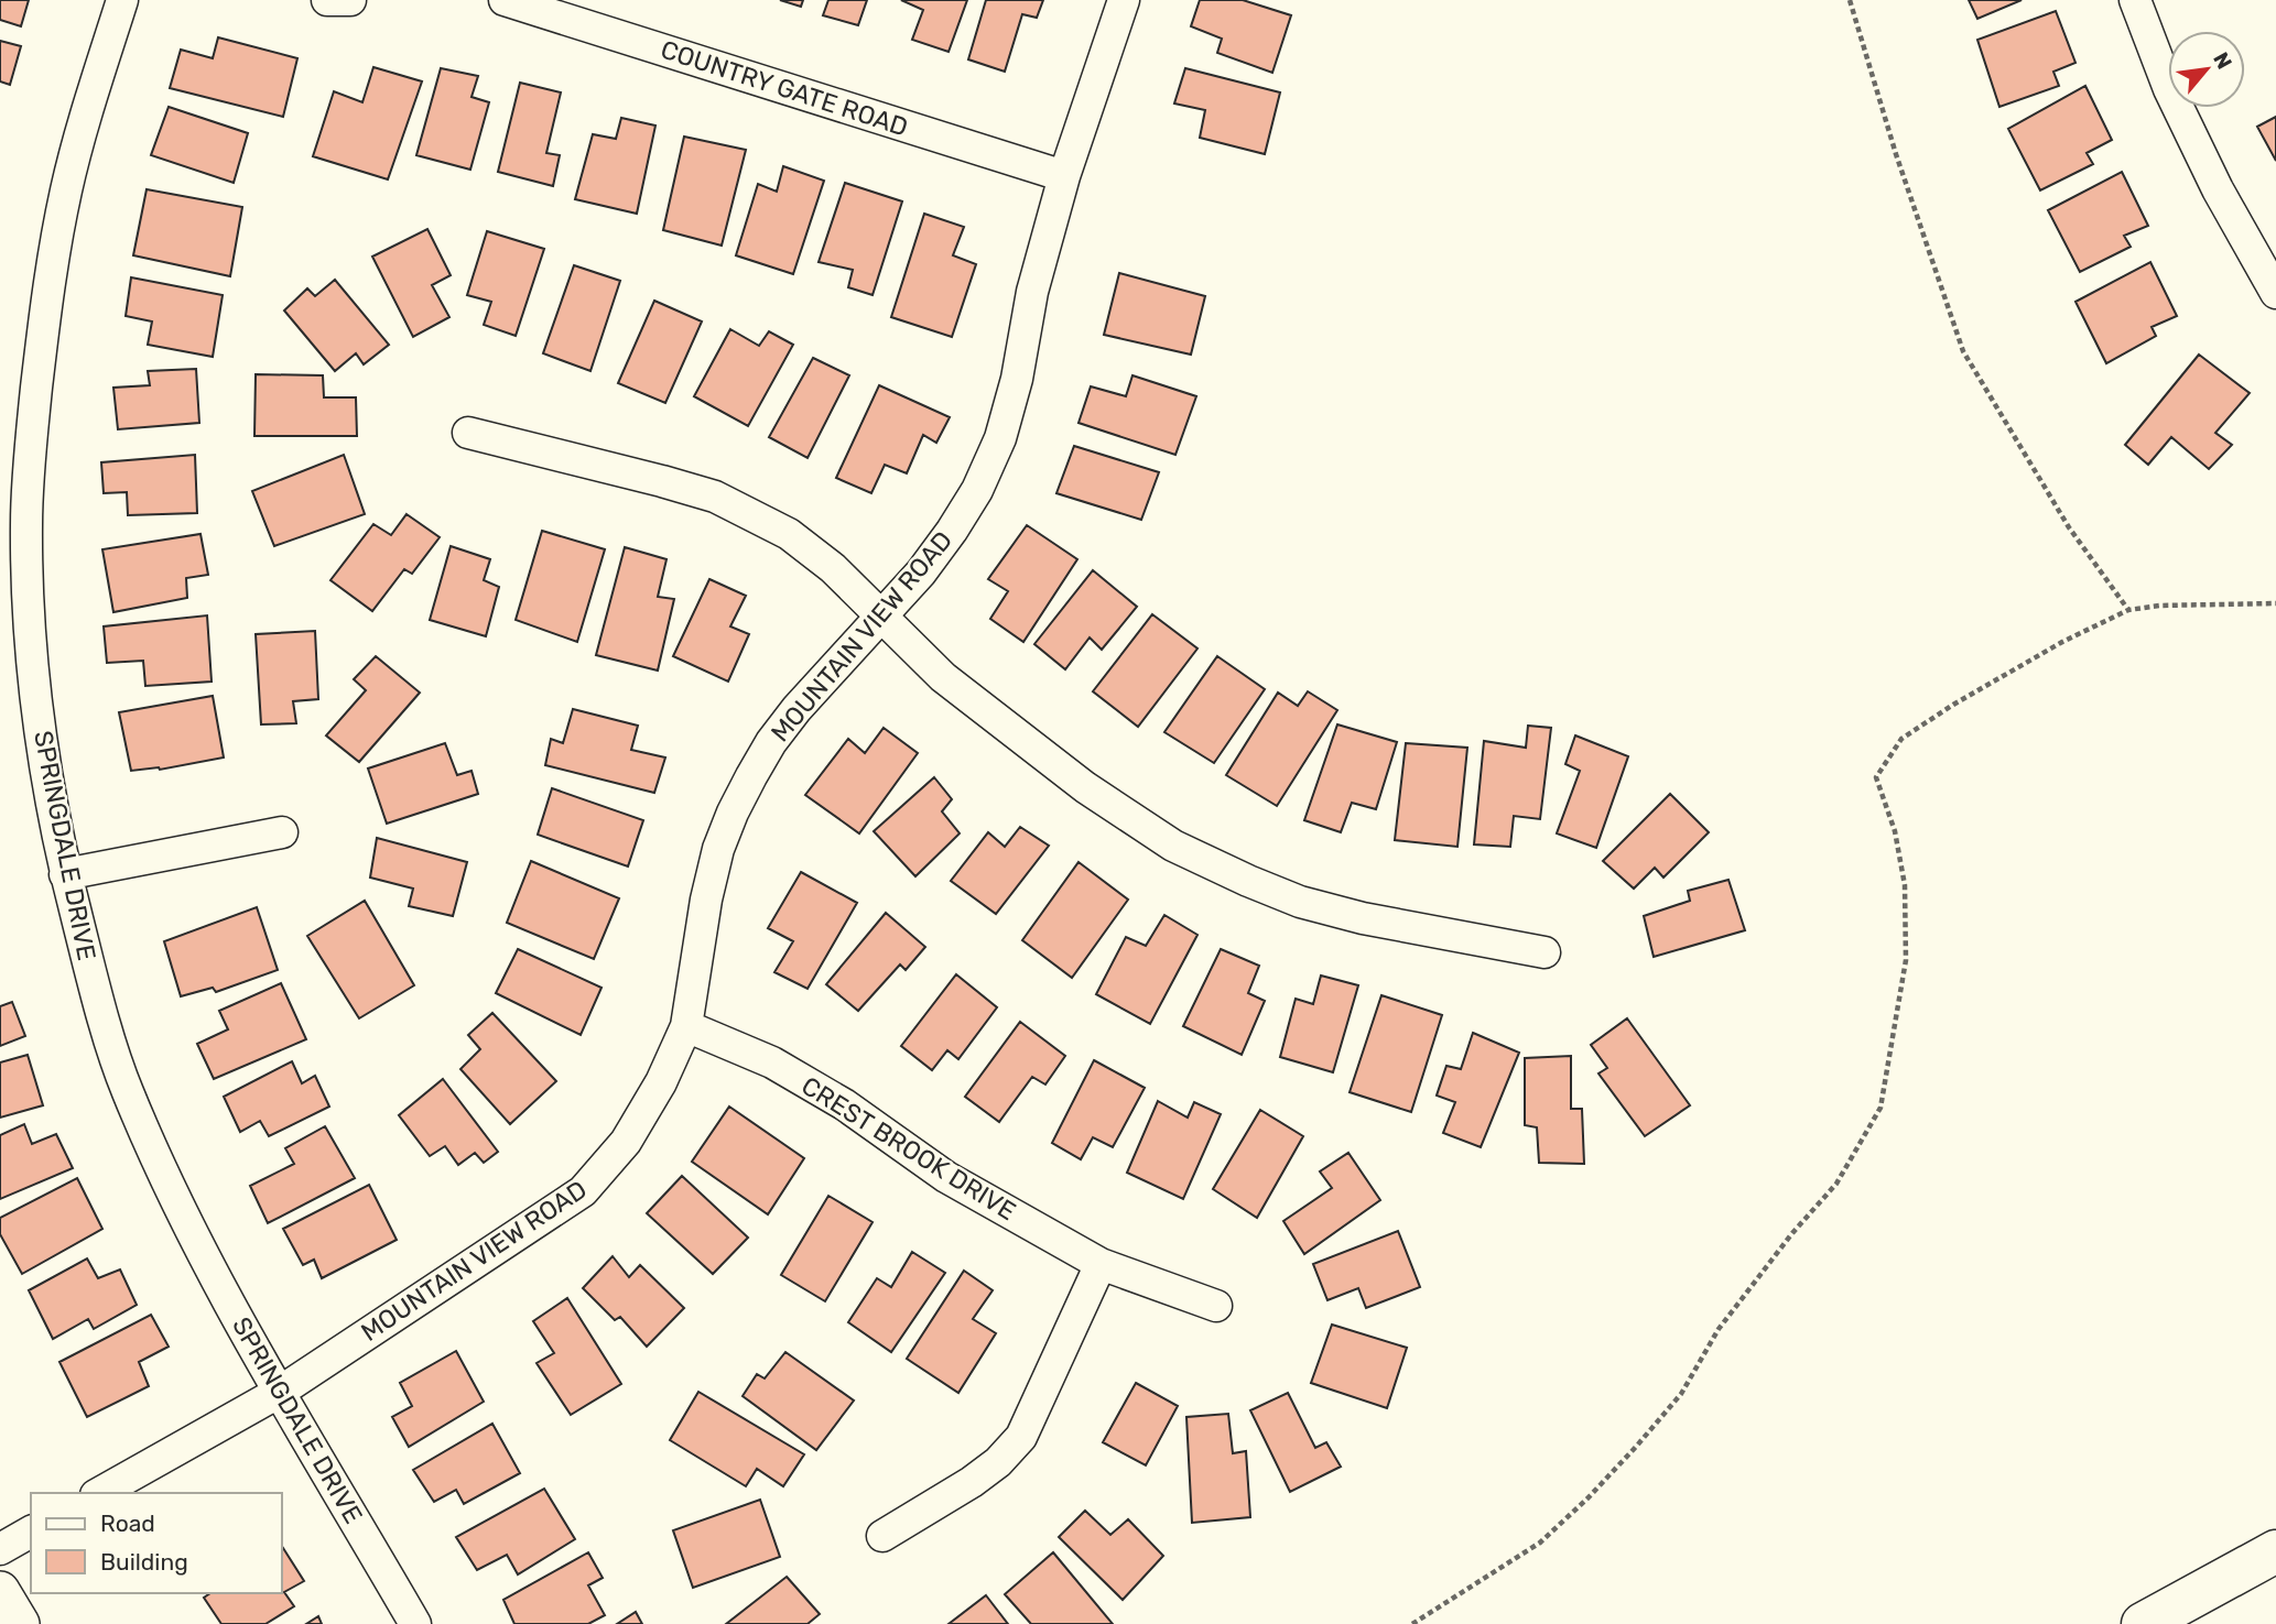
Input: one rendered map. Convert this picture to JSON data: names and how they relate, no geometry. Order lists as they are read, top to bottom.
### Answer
{
  "streets": {
    "street": [
      "COUNTRY GATE ROAD",
      "MOUNTAIN VIEW ROAD",
      "SPRINGDALE DRIVE",
      "CREST BROOK DRIVE"
    ]
  },
  "crossings": [
    ["COUNTRY GATE ROAD", "MOUNTAIN VIEW ROAD"],
    ["MOUNTAIN VIEW ROAD", "SPRINGDALE DRIVE"],
    ["MOUNTAIN VIEW ROAD", "CREST BROOK DRIVE"]
  ],
  "legend": ["Road", "Building"],
  "north": "top right"
}
